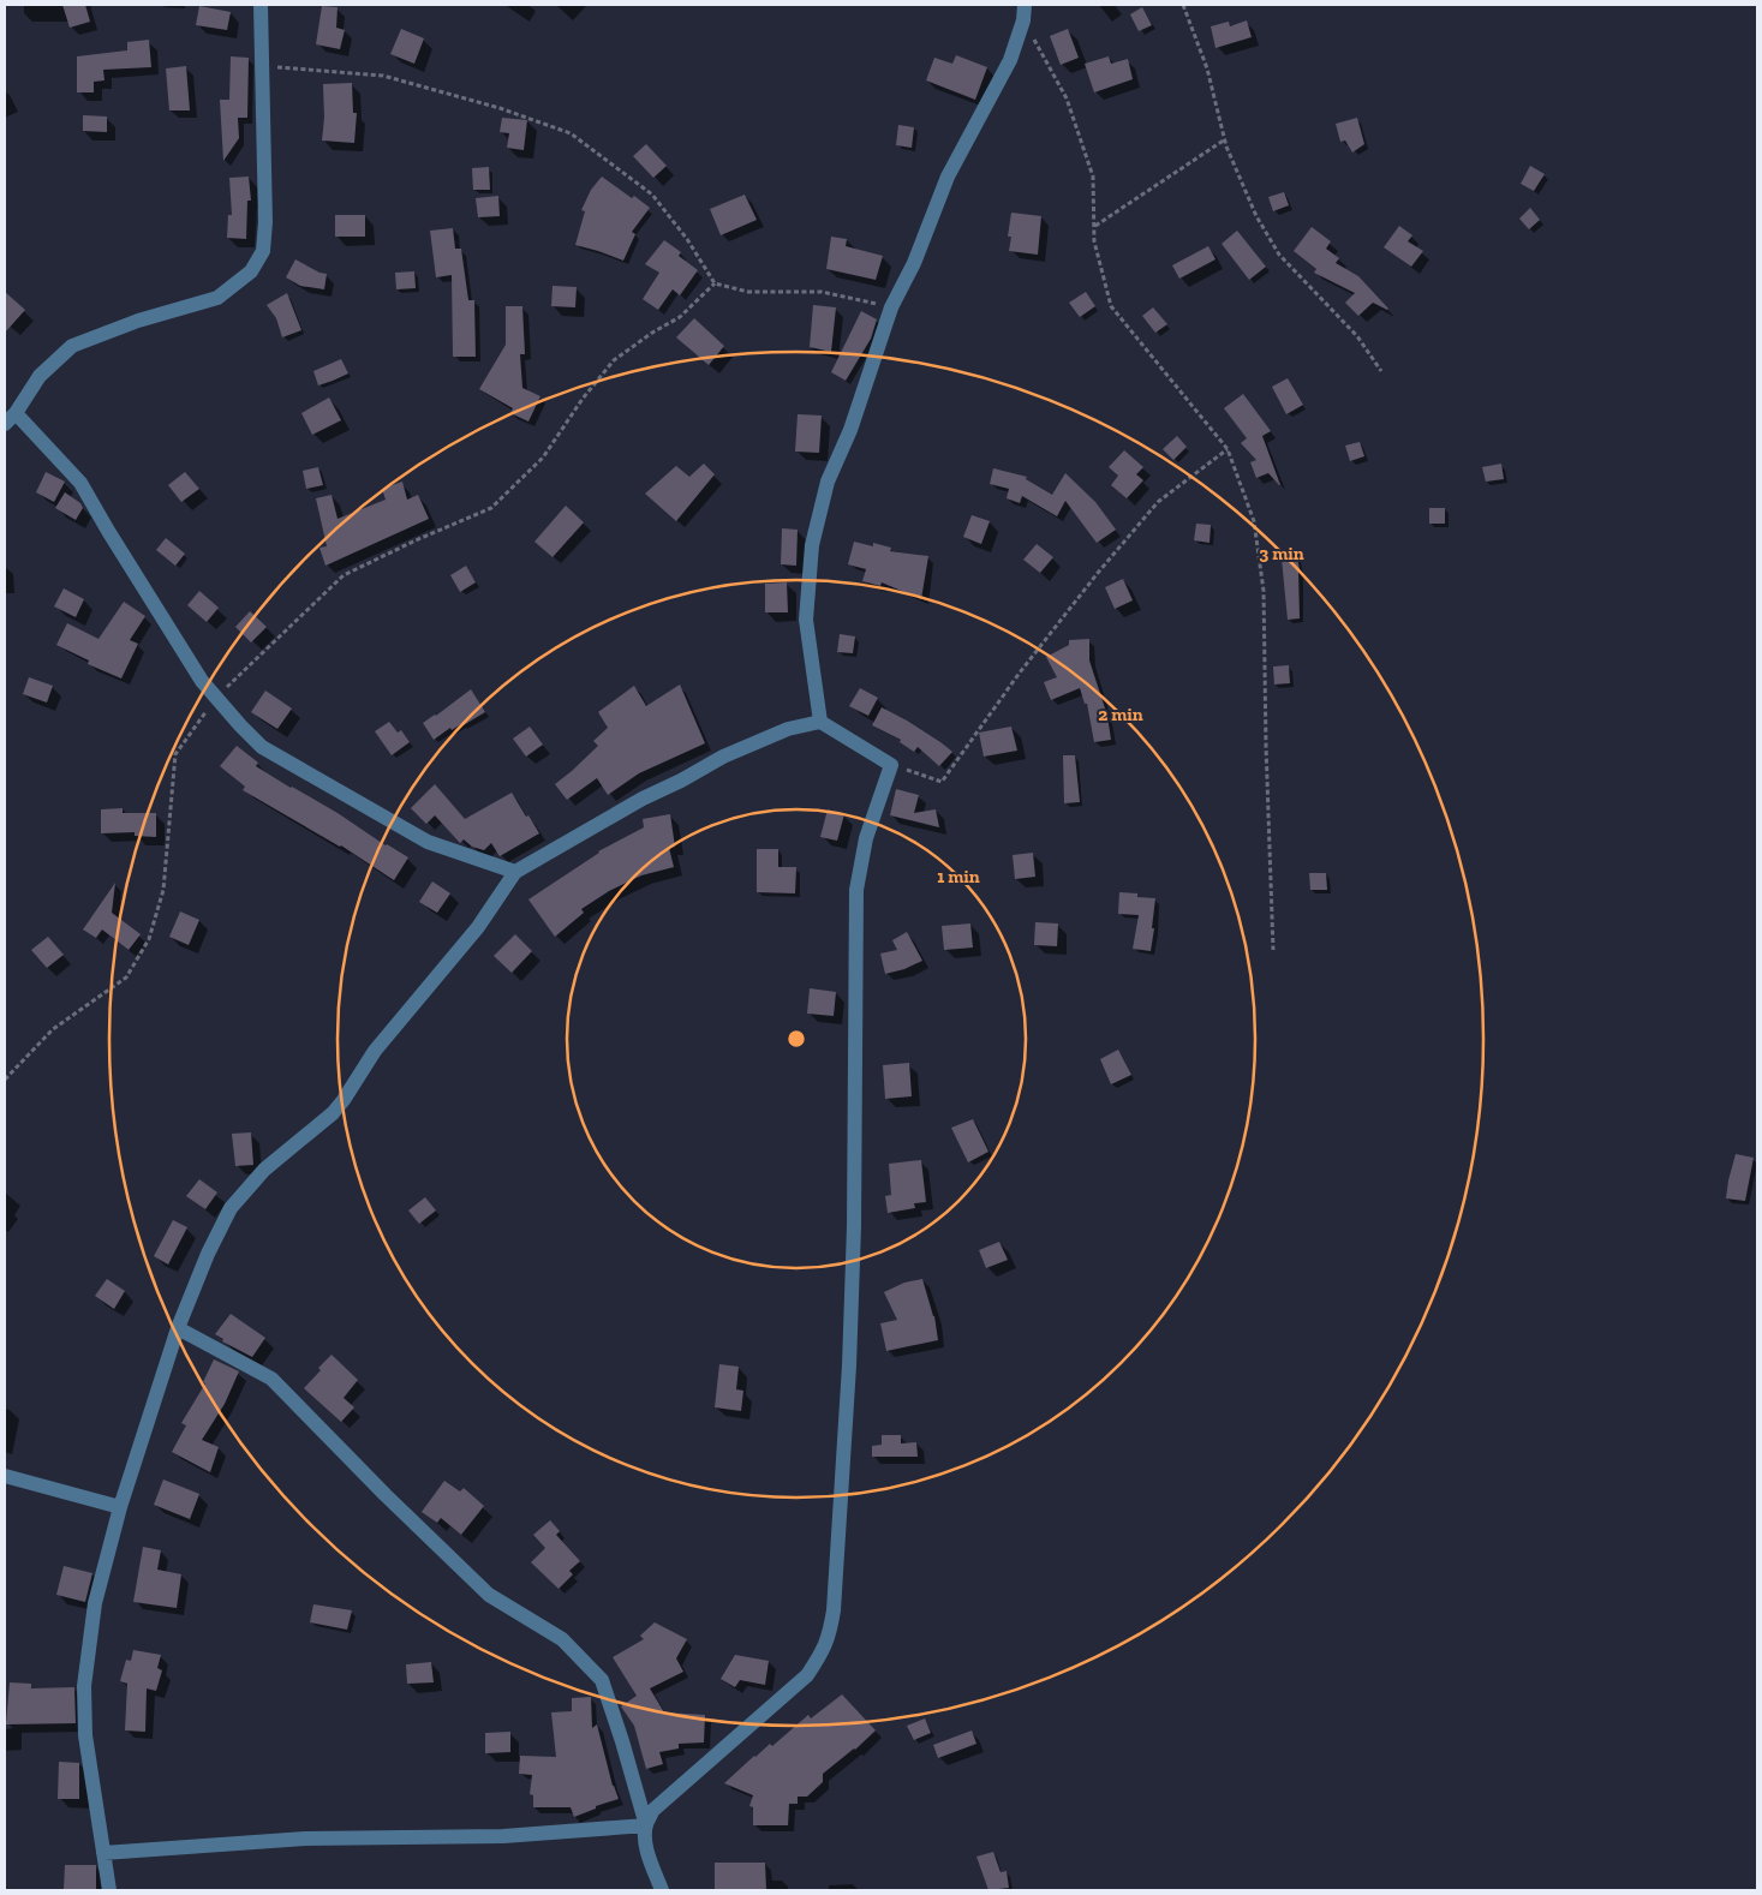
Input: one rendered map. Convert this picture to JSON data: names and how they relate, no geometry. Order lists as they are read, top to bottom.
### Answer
{
  "rings": ["3 min", "2 min", "1 min"]
}
